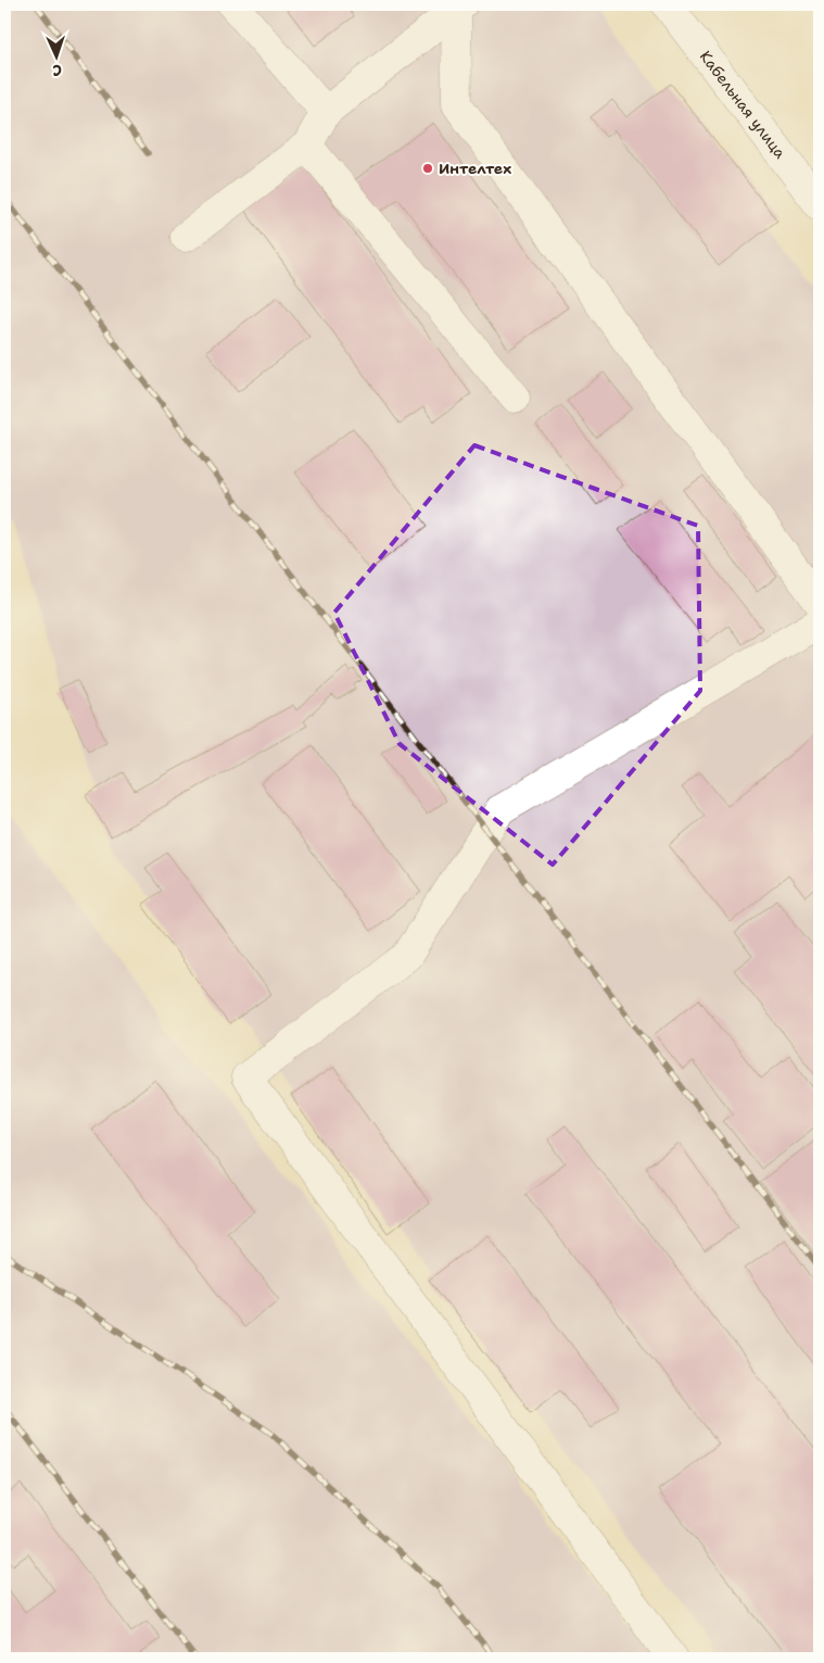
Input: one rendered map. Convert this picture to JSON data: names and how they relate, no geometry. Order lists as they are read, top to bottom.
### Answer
{
  "streets": {
    "street": ["Кабельная улица"]
  },
  "places": ["Интелтех"],
  "north": "bottom"
}
